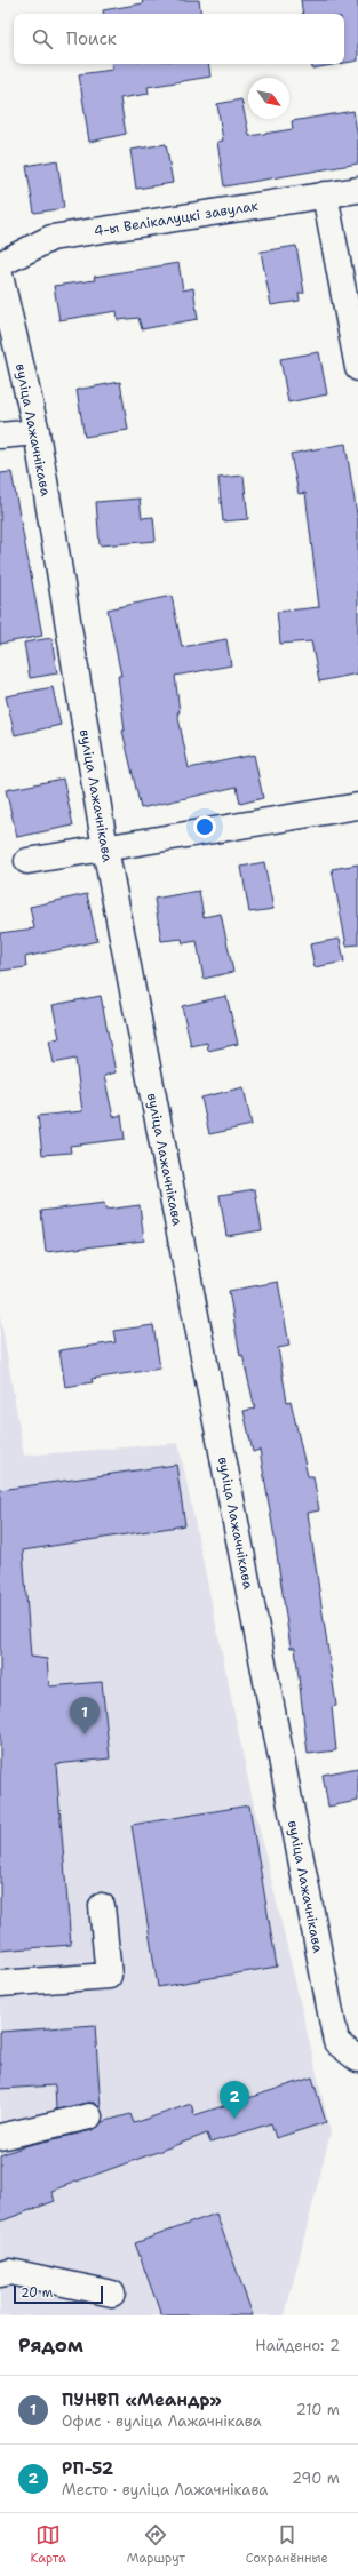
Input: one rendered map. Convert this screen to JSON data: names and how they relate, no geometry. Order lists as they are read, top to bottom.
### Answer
{
  "streets": {
    "street": ["4-ы Велікалуцкі завулак", "вуліца Лажачнікава"]
  },
  "scale_bar": "20 m",
  "north": "bottom right",
  "page": {
    "search": "Поиск",
    "pins": ["1", "2"],
    "scale": "20 m",
    "heading": ["Рядом", "Найдено: 2"],
    "list": [
      {
        "mark": "1",
        "name": "ПУНВП «Меандр»",
        "note": "Офис · вуліца Лажачнікава",
        "value": "210 m"
      },
      {
        "mark": "2",
        "name": "РП-52",
        "note": "Место · вуліца Лажачнікава",
        "value": "290 m"
      }
    ],
    "nav": ["Карта", "Маршрут", "Сохранённые"]
  }
}
